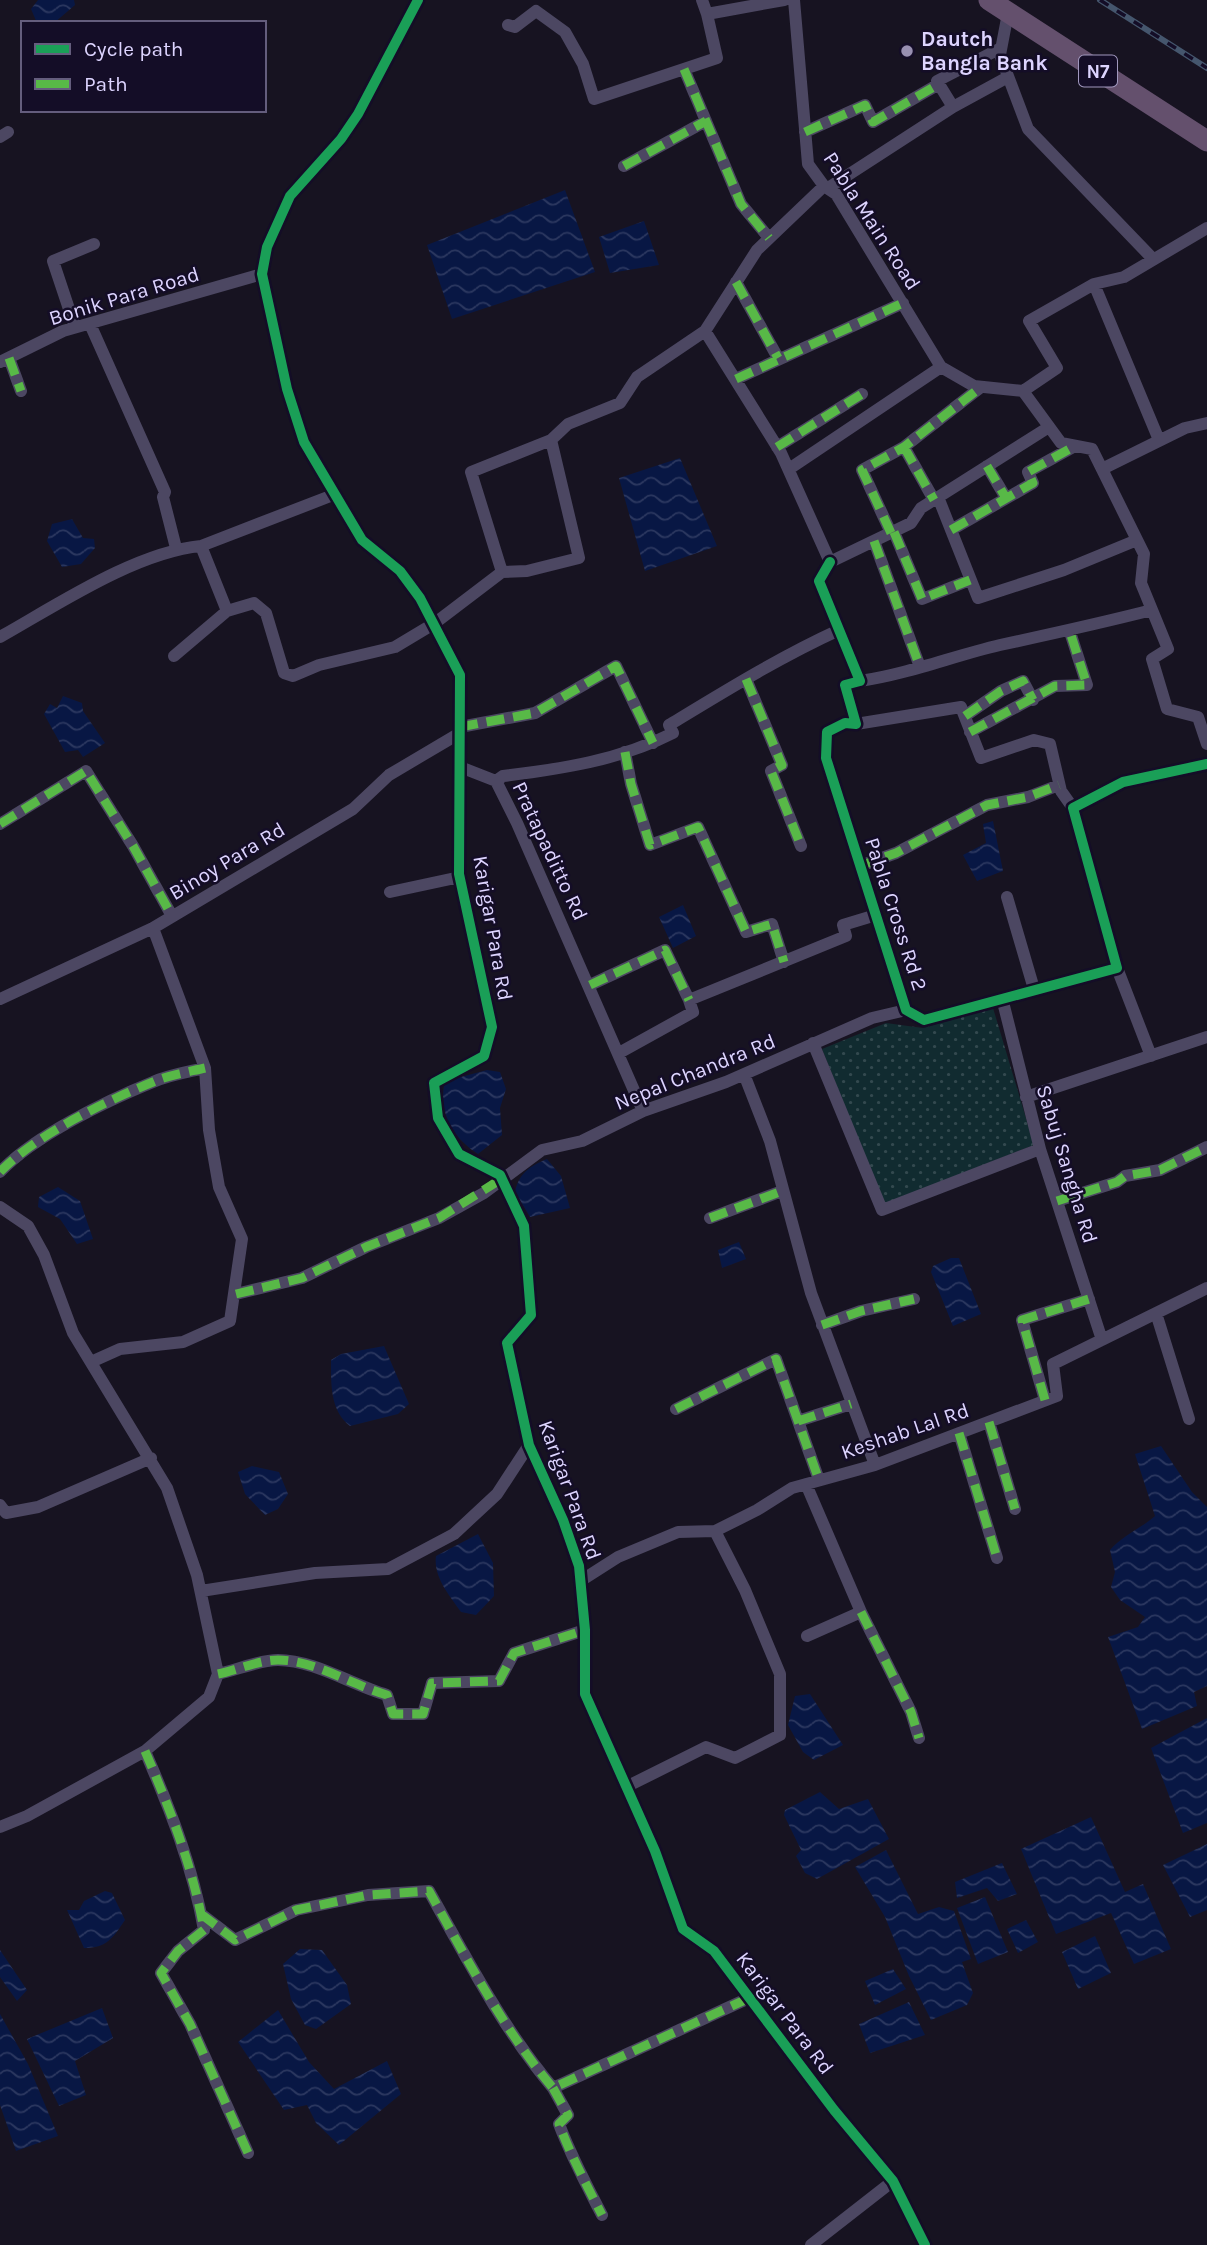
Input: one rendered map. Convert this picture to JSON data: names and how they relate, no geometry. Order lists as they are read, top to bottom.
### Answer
{
  "streets": {
    "highway": ["N7"],
    "street": [
      "Pabla Main Road",
      "Bonik Para Road",
      "Pratapaditto Rd",
      "Binoy Para Rd",
      "Pabla Cross Rd 2",
      "Karigar Para Rd",
      "Nepal Chandra Rd",
      "Sabuj Sangha Rd",
      "Keshab Lal Rd"
    ]
  },
  "crossings": [
    ["Pratapaditto Rd", "Karigar Para Rd"],
    ["Pratapaditto Rd", "Nepal Chandra Rd"],
    ["Pabla Cross Rd 2", "Nepal Chandra Rd"],
    ["Pabla Cross Rd 2", "Sabuj Sangha Rd"],
    ["Karigar Para Rd", "Nepal Chandra Rd"],
    ["Karigar Para Rd", "Keshab Lal Rd"]
  ],
  "places": ["Dautch Bangla Bank"],
  "legend": ["Cycle path", "Path"]
}
